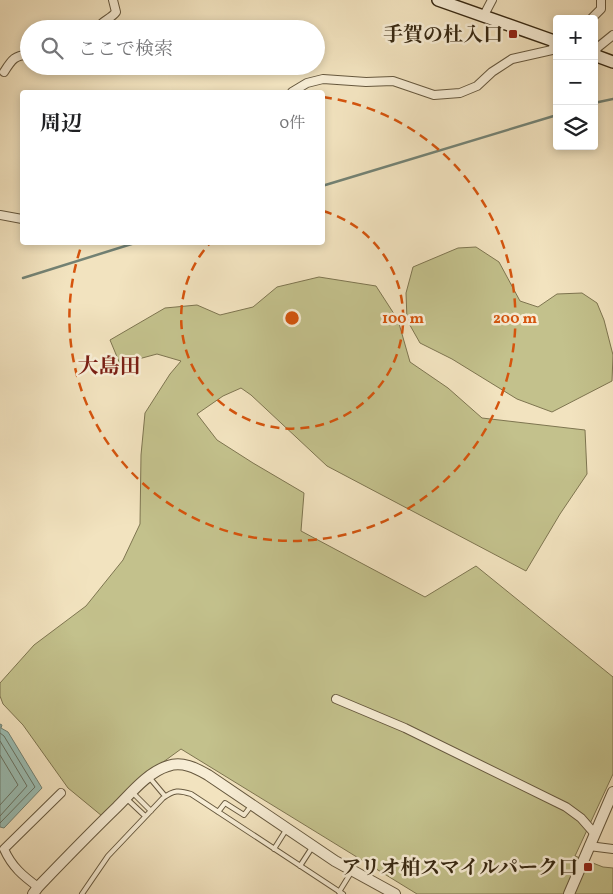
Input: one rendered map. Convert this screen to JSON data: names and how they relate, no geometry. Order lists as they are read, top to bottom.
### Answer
{
  "districts": ["大島田"],
  "places": {
    "transit": ["手賀の杜入口", "アリオ柏スマイルパーク口"]
  },
  "page": {
    "map_buttons": ["+", "−"],
    "search": "ここで検索",
    "heading": ["周辺", "0件"]
  },
  "rings": ["100 m", "200 m"]
}
